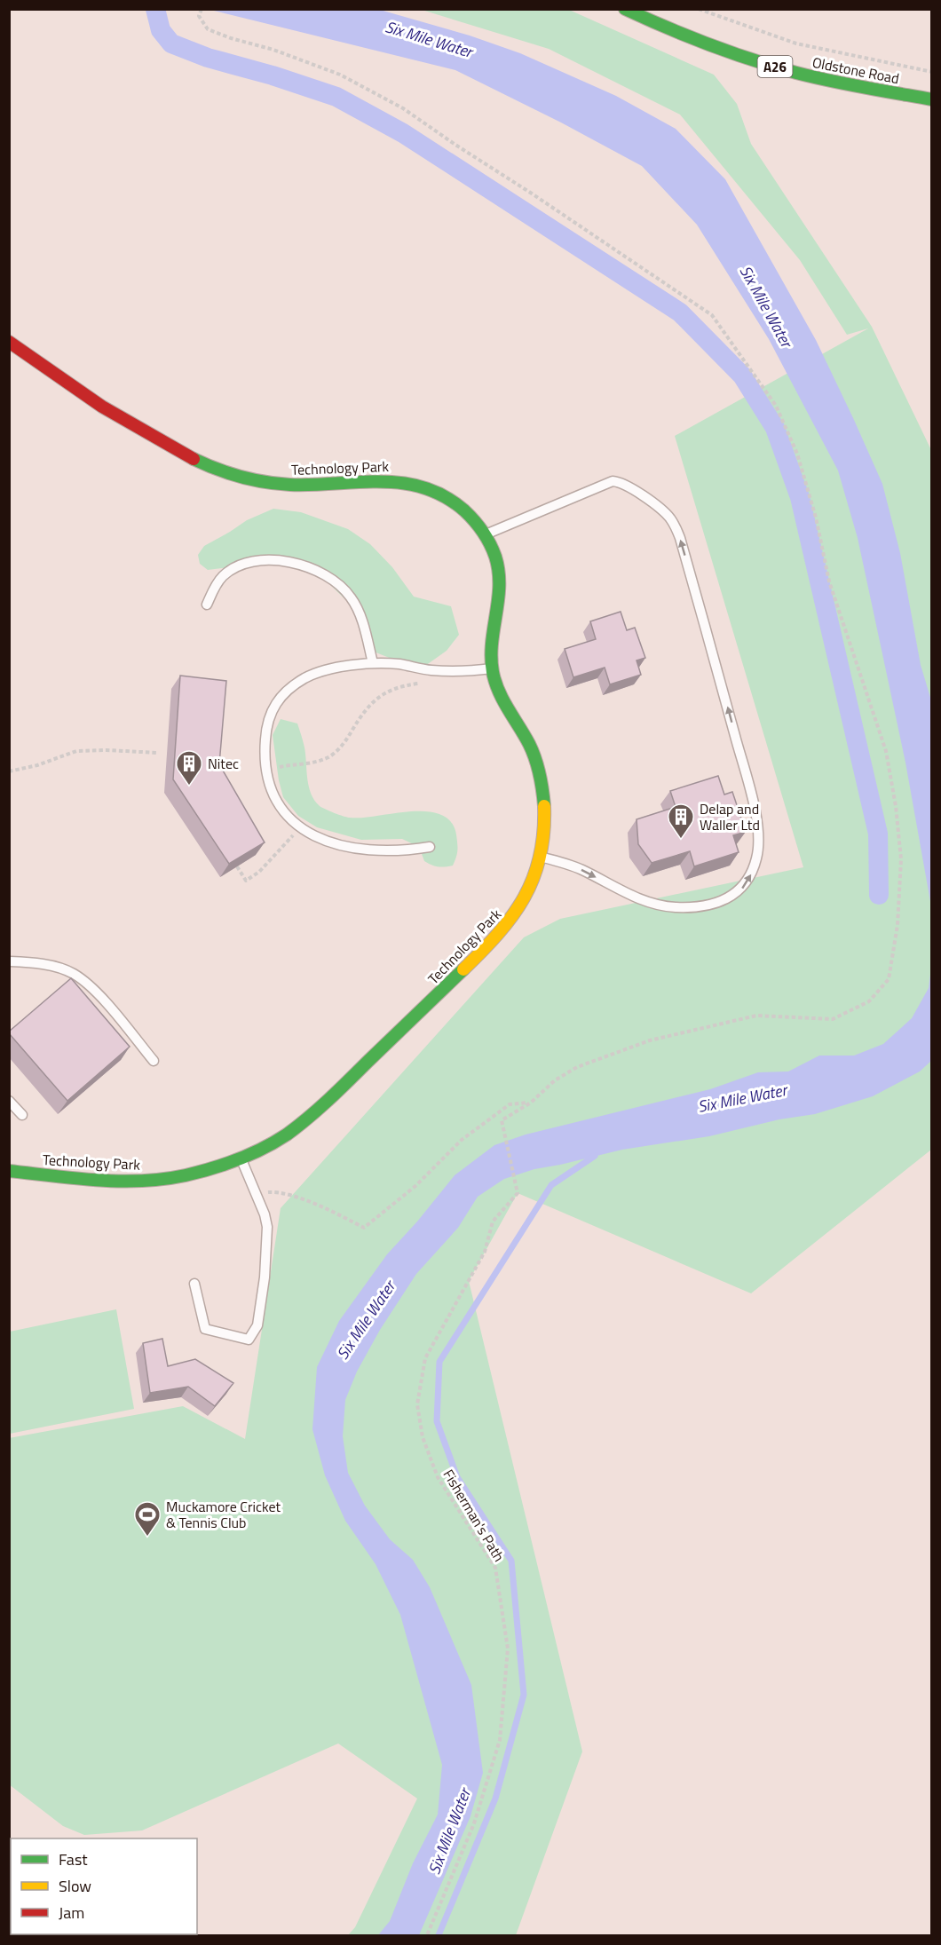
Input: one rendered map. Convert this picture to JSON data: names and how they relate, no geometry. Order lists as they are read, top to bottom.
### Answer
{
  "streets": {
    "main road": ["A26", "Oldstone Road", "Technology Park"],
    "path": ["Fisherman's Path"]
  },
  "water": ["Six Mile Water"],
  "places": {
    "building": ["Nitec", "Delap and Waller Ltd"],
    "sports": ["Muckamore Cricket & Tennis Club"]
  },
  "legend": ["Fast", "Slow", "Jam"]
}
